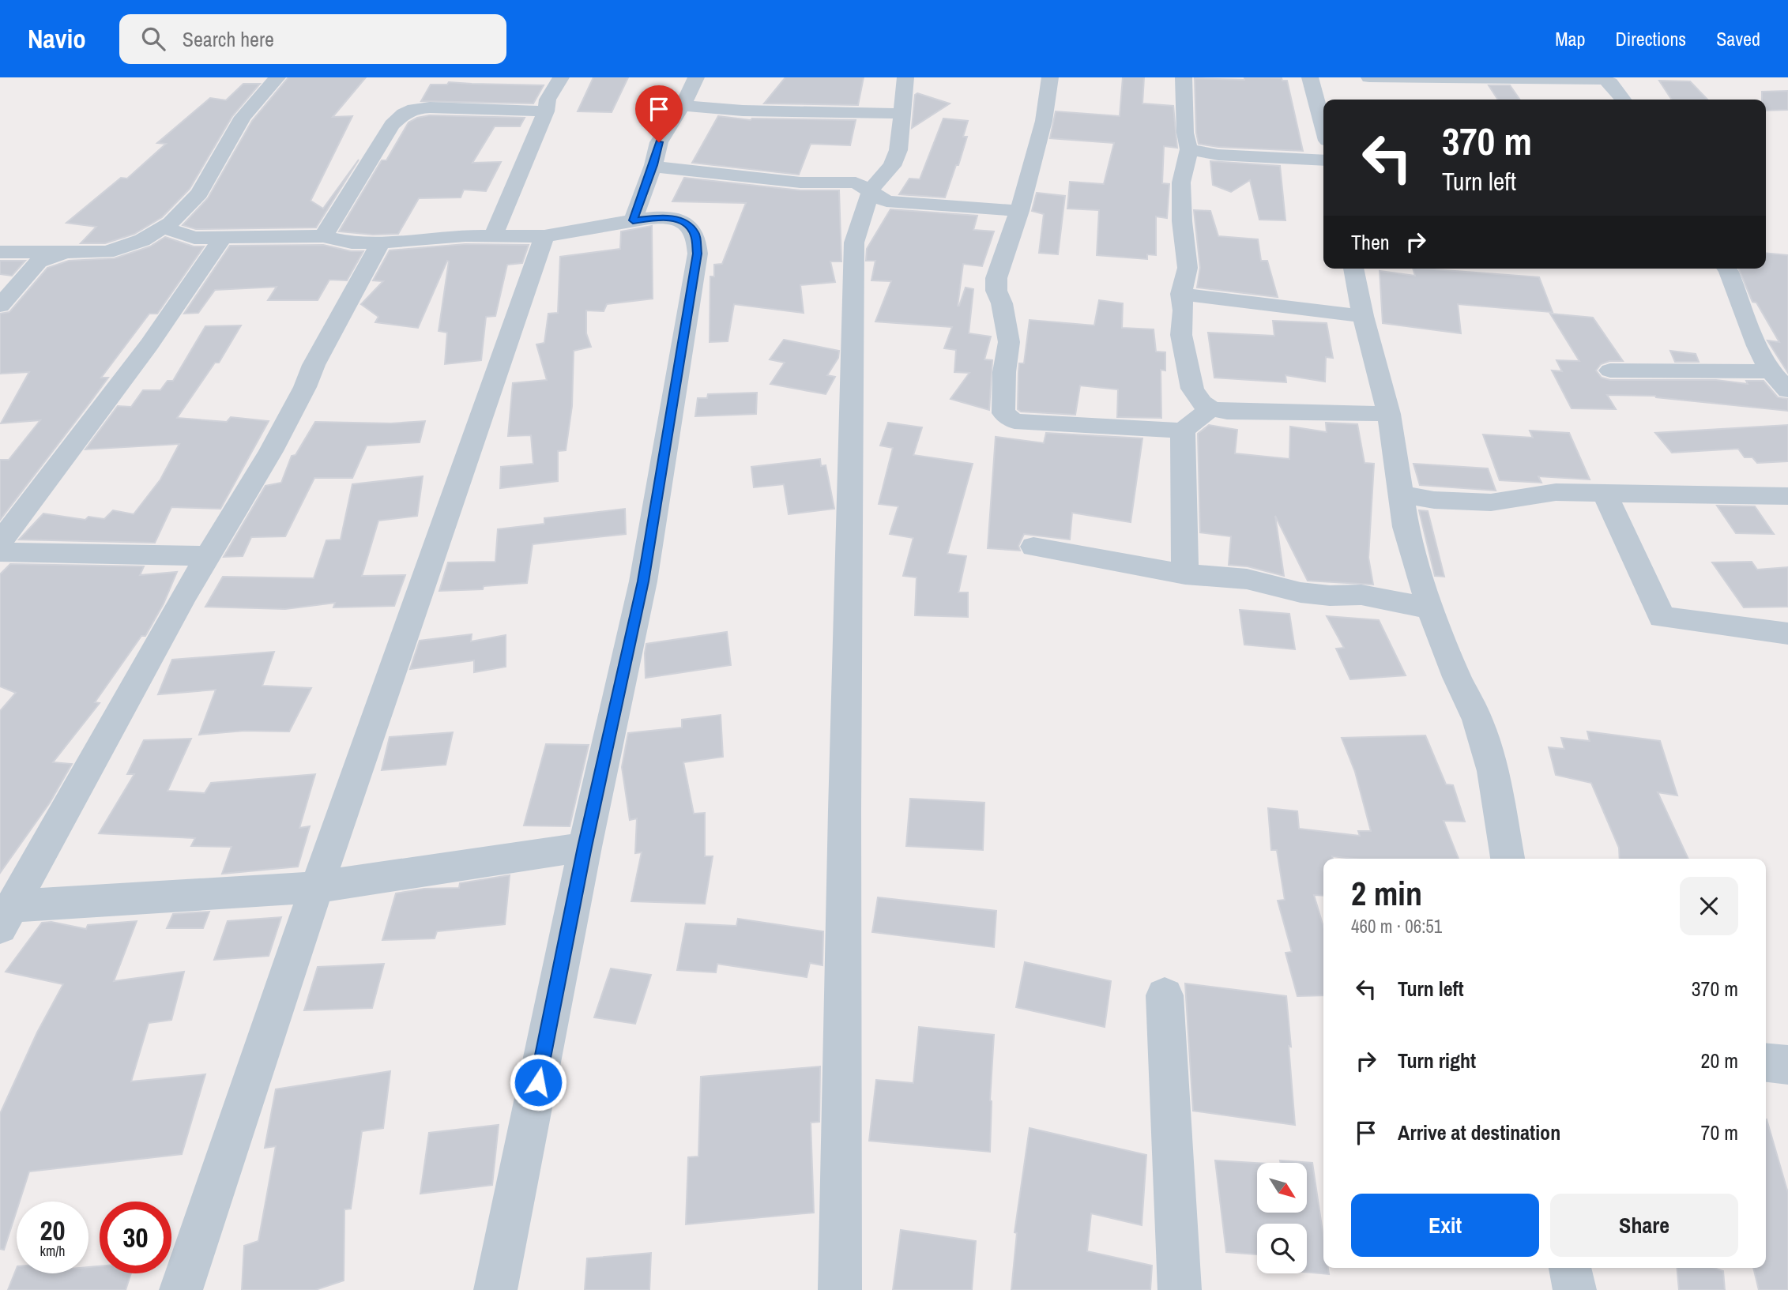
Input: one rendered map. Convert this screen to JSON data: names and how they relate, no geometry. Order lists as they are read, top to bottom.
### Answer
{
  "north": "bottom right",
  "page": {
    "header": "Navio",
    "search": "Search here",
    "nav": ["Map", "Directions", "Saved"],
    "turn": ["370 m", "Turn left"],
    "then": "Then",
    "heading": ["2 min", "460 m · 06:51"],
    "list": [
      {
        "name": "Turn left",
        "value": "370 m"
      },
      {
        "name": "Turn right",
        "value": "20 m"
      },
      {
        "name": "Arrive at destination",
        "value": "70 m"
      }
    ],
    "buttons": ["Exit", "Share"],
    "speed": "20 km/h",
    "limit": "30"
  }
}
